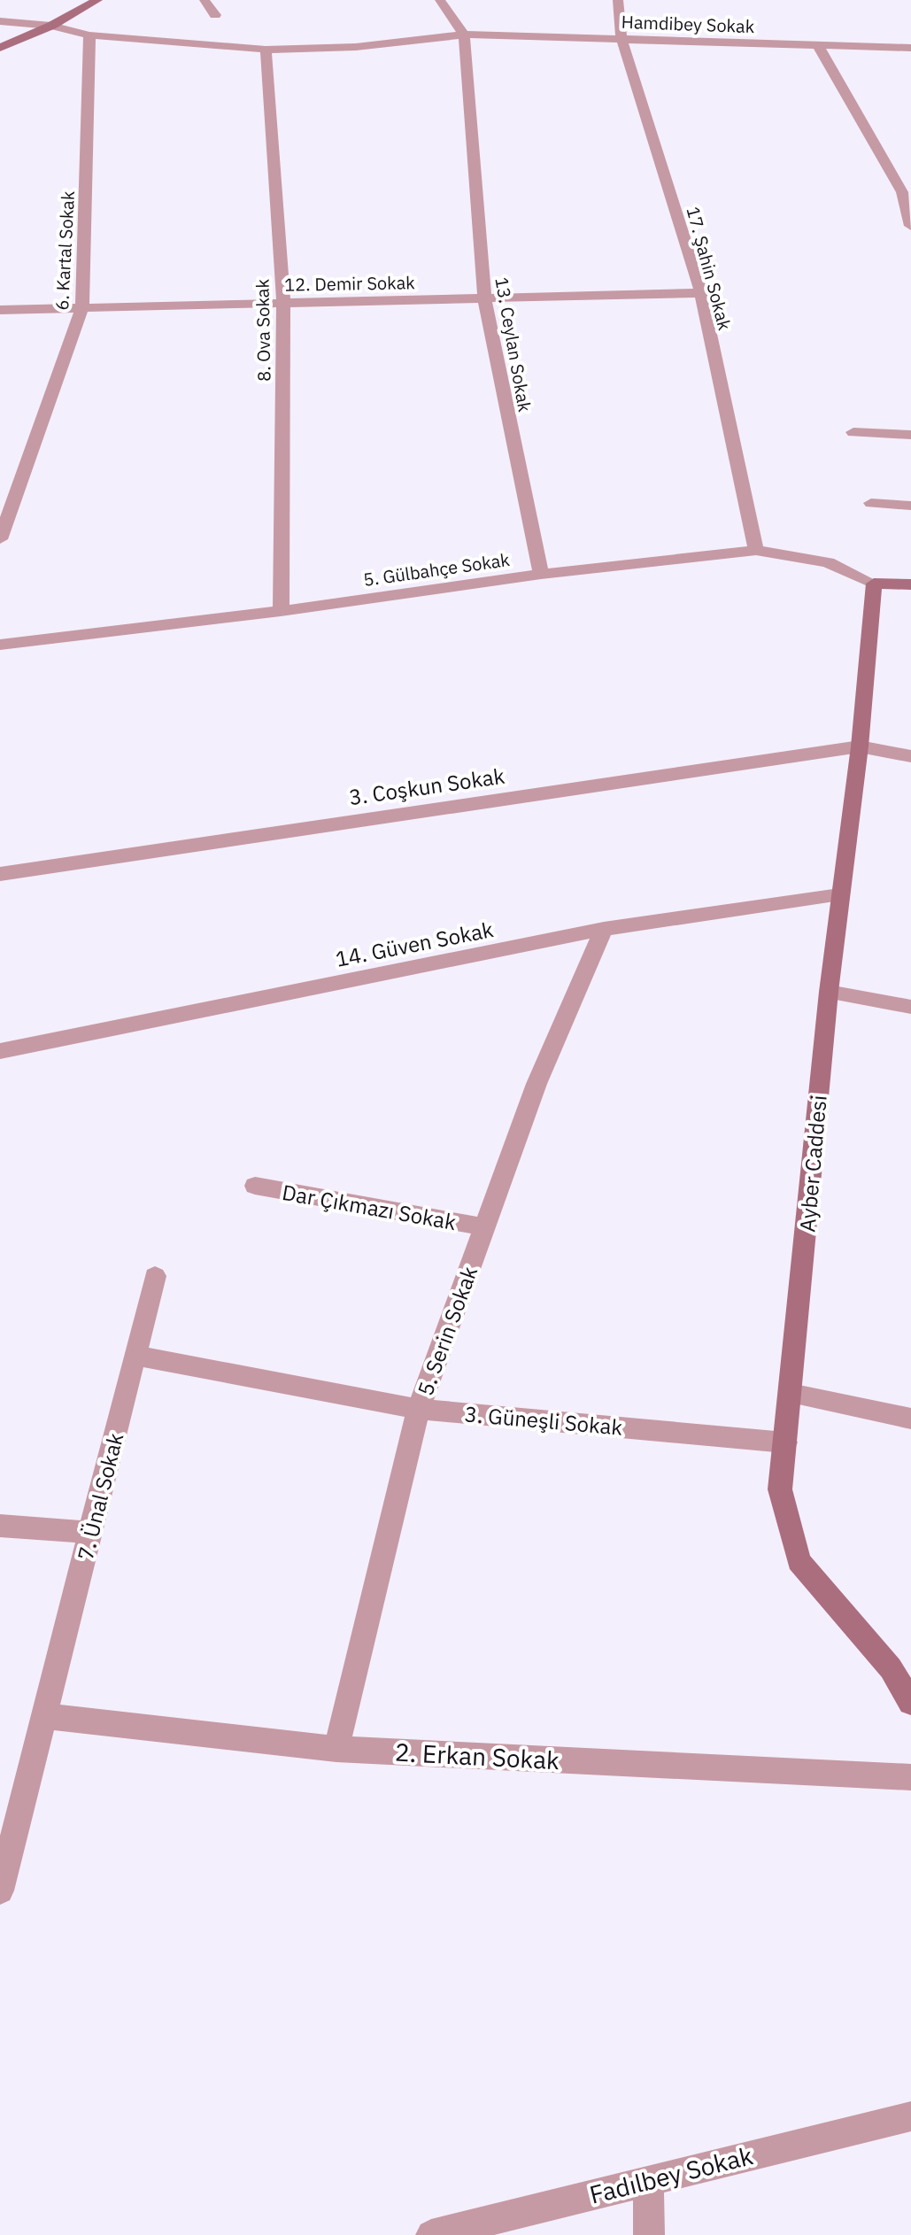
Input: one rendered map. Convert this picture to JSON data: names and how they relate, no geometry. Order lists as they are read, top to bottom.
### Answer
{
  "streets": {
    "main road": ["Ayber Caddesi"],
    "street": [
      "Hamdibey Sokak",
      "6. Kartal Sokak",
      "17. Şahin Sokak",
      "12. Demir Sokak",
      "8. Ova Sokak",
      "13. Ceylan Sokak",
      "5. Gülbahçe Sokak",
      "3. Coşkun Sokak",
      "14. Güven Sokak",
      "Dar Çıkmazı Sokak",
      "5. Serin Sokak",
      "3. Güneşli Sokak",
      "7. Ünal Sokak",
      "2. Erkan Sokak",
      "Fadılbey Sokak"
    ]
  },
  "crossings": [
    ["Hamdibey Sokak", "17. Şahin Sokak"],
    ["Hamdibey Sokak", "13. Ceylan Sokak"],
    ["6. Kartal Sokak", "12. Demir Sokak"],
    ["17. Şahin Sokak", "12. Demir Sokak"],
    ["17. Şahin Sokak", "5. Gülbahçe Sokak"],
    ["12. Demir Sokak", "8. Ova Sokak"],
    ["12. Demir Sokak", "13. Ceylan Sokak"],
    ["8. Ova Sokak", "5. Gülbahçe Sokak"],
    ["13. Ceylan Sokak", "5. Gülbahçe Sokak"],
    ["5. Gülbahçe Sokak", "Ayber Caddesi"],
    ["3. Coşkun Sokak", "Ayber Caddesi"],
    ["14. Güven Sokak", "Ayber Caddesi"],
    ["14. Güven Sokak", "5. Serin Sokak"],
    ["Ayber Caddesi", "3. Güneşli Sokak"],
    ["Dar Çıkmazı Sokak", "5. Serin Sokak"],
    ["5. Serin Sokak", "3. Güneşli Sokak"],
    ["5. Serin Sokak", "2. Erkan Sokak"],
    ["3. Güneşli Sokak", "7. Ünal Sokak"],
    ["7. Ünal Sokak", "2. Erkan Sokak"]
  ]
}
